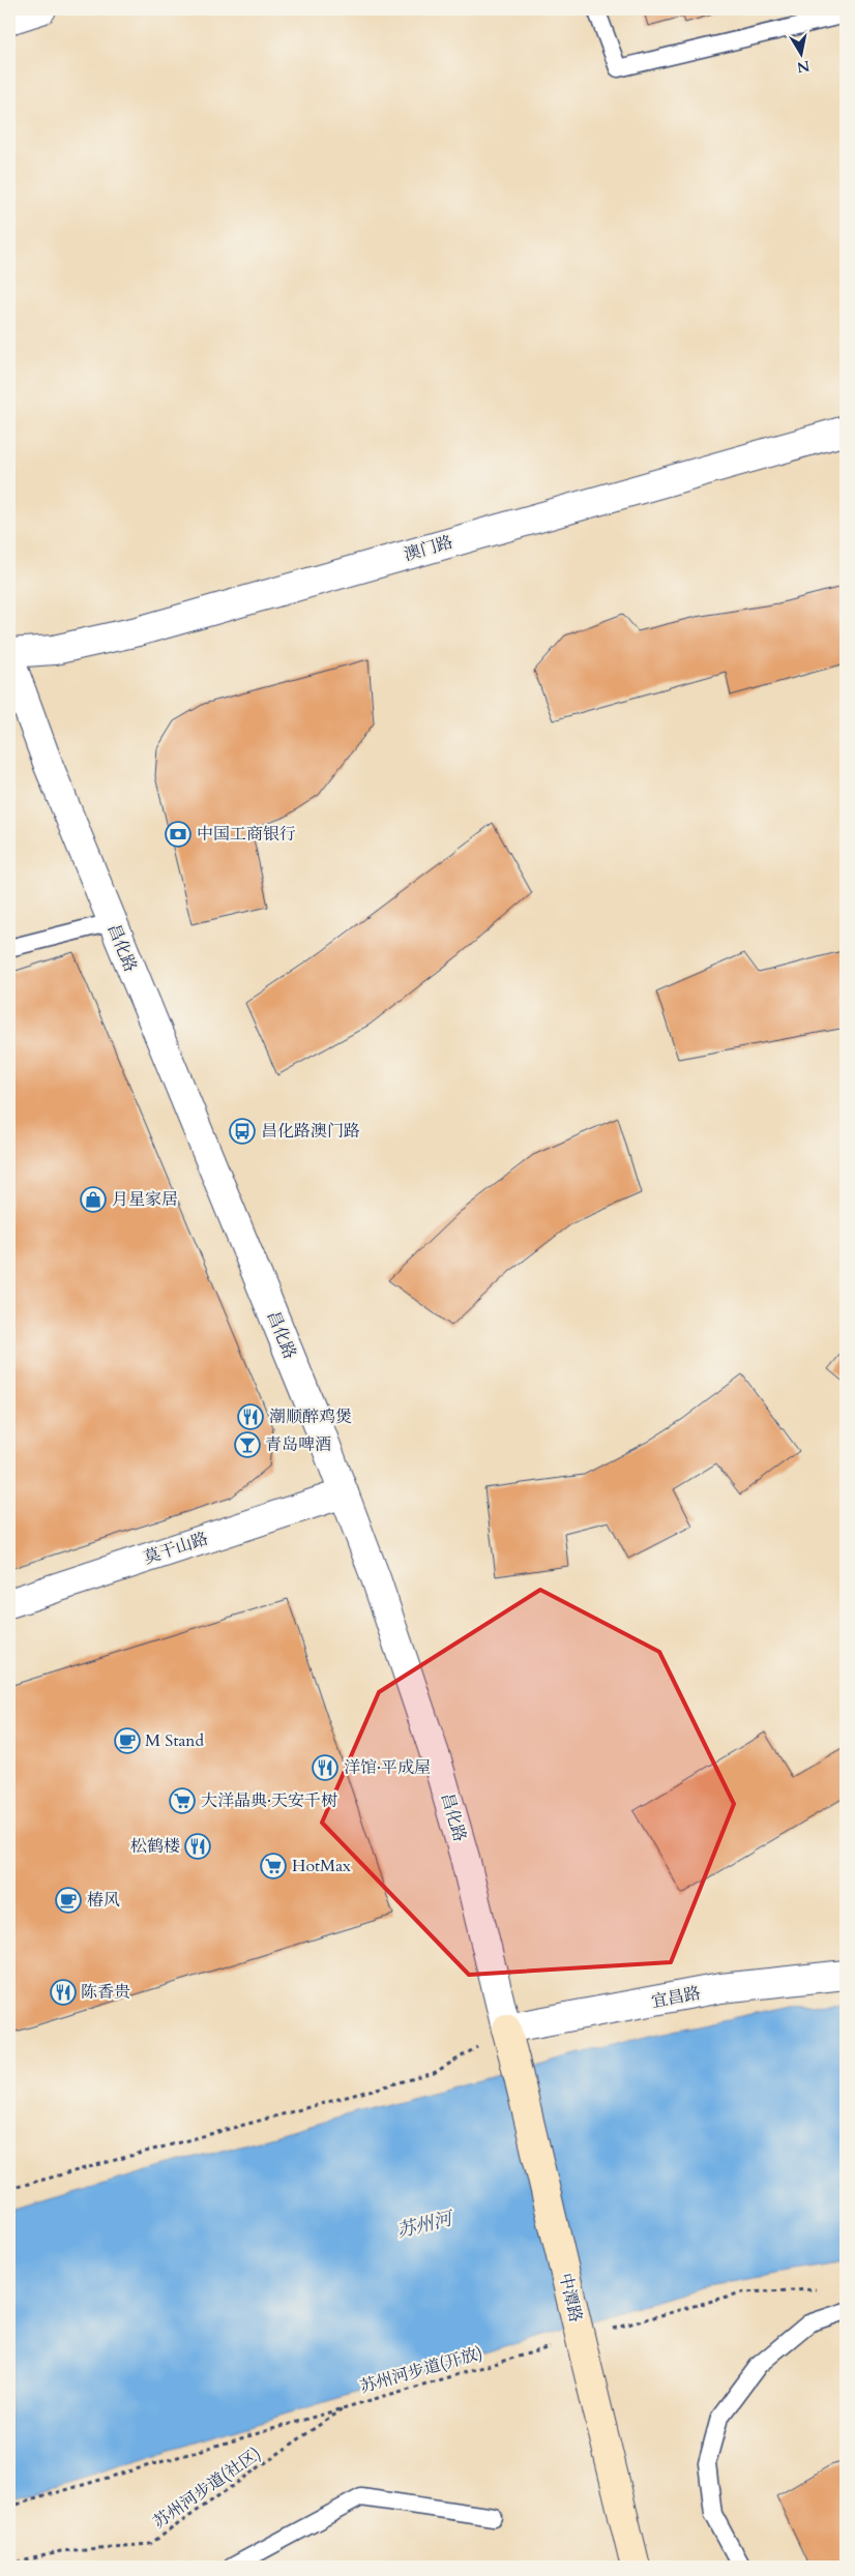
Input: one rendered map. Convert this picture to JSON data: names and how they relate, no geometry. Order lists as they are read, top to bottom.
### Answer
{
  "streets": {
    "street": [
      "澳门路",
      "昌化路",
      "莫干山路",
      "宜昌路",
      "中潭路"
    ],
    "path": ["苏州河步道(开放)", "苏州河步道(社区)"]
  },
  "crossings": [
    ["昌化路", "莫干山路"],
    ["昌化路", "宜昌路"],
    ["昌化路", "中潭路"],
    ["宜昌路", "中潭路"],
    ["苏州河步道(开放)", "苏州河步道(社区)"]
  ],
  "water": ["苏州河"],
  "places": {
    "bank": ["中国工商银行"],
    "bus stop": ["昌化路澳门路"],
    "shop": ["月星家居"],
    "restaurant": [
      "潮顺醉鸡煲",
      "洋馆·平成屋",
      "松鹤楼",
      "陈香贵"
    ],
    "bar": ["青岛啤酒"],
    "cafe": ["M Stand", "椿风"],
    "supermarket": ["大洋晶典·天安千树", "HotMax"]
  },
  "north": "bottom"
}
